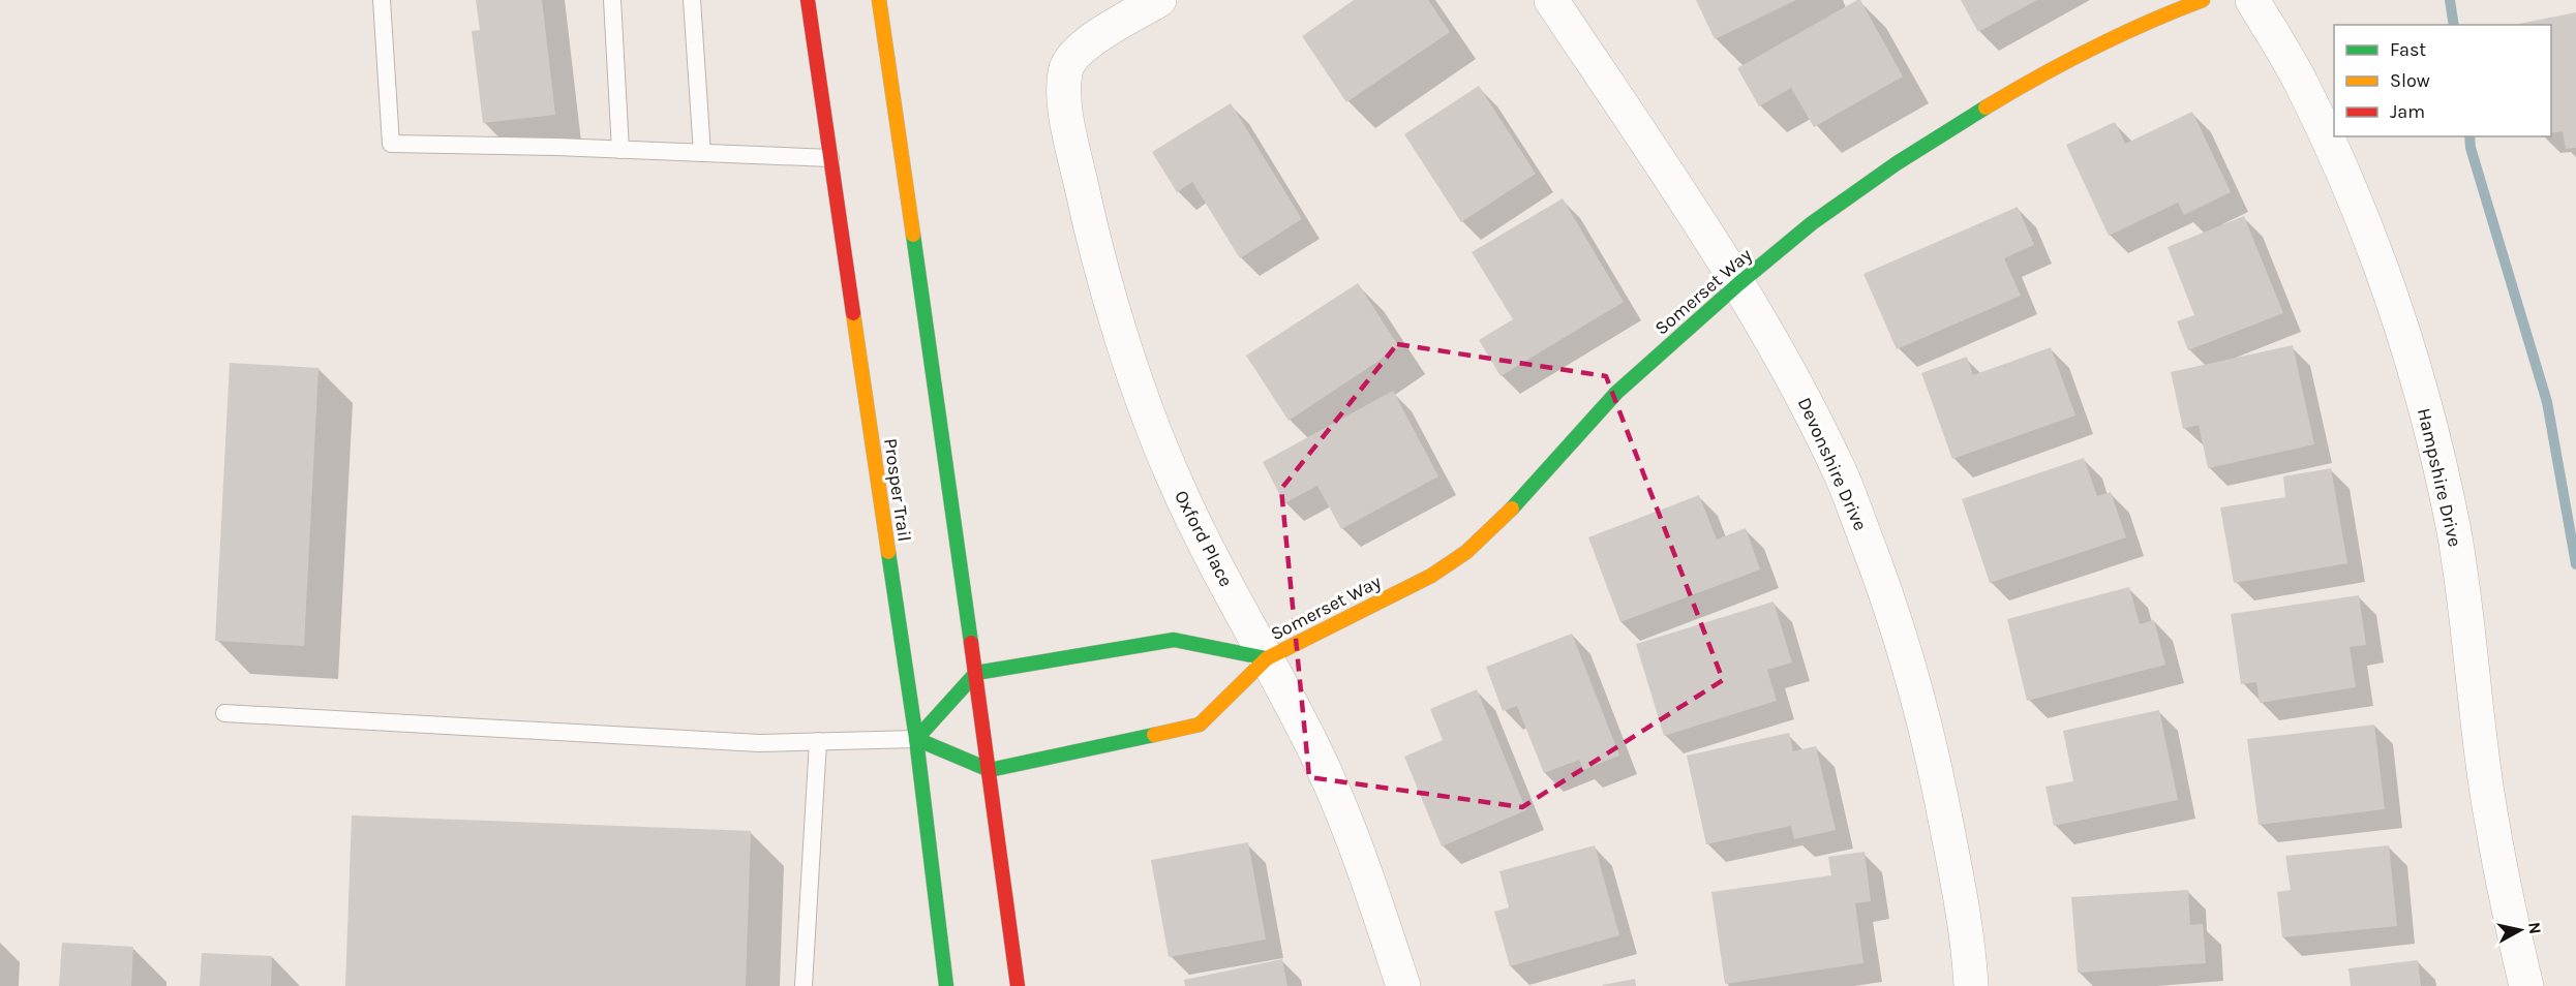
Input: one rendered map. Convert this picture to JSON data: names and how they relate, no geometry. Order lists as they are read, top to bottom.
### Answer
{
  "streets": {
    "main road": ["Somerset Way", "Prosper Trail"],
    "street": ["Devonshire Drive", "Hampshire Drive", "Oxford Place"]
  },
  "crossings": [
    ["Somerset Way", "Devonshire Drive"],
    ["Somerset Way", "Oxford Place"]
  ],
  "legend": ["Fast", "Slow", "Jam"],
  "north": "right"
}
